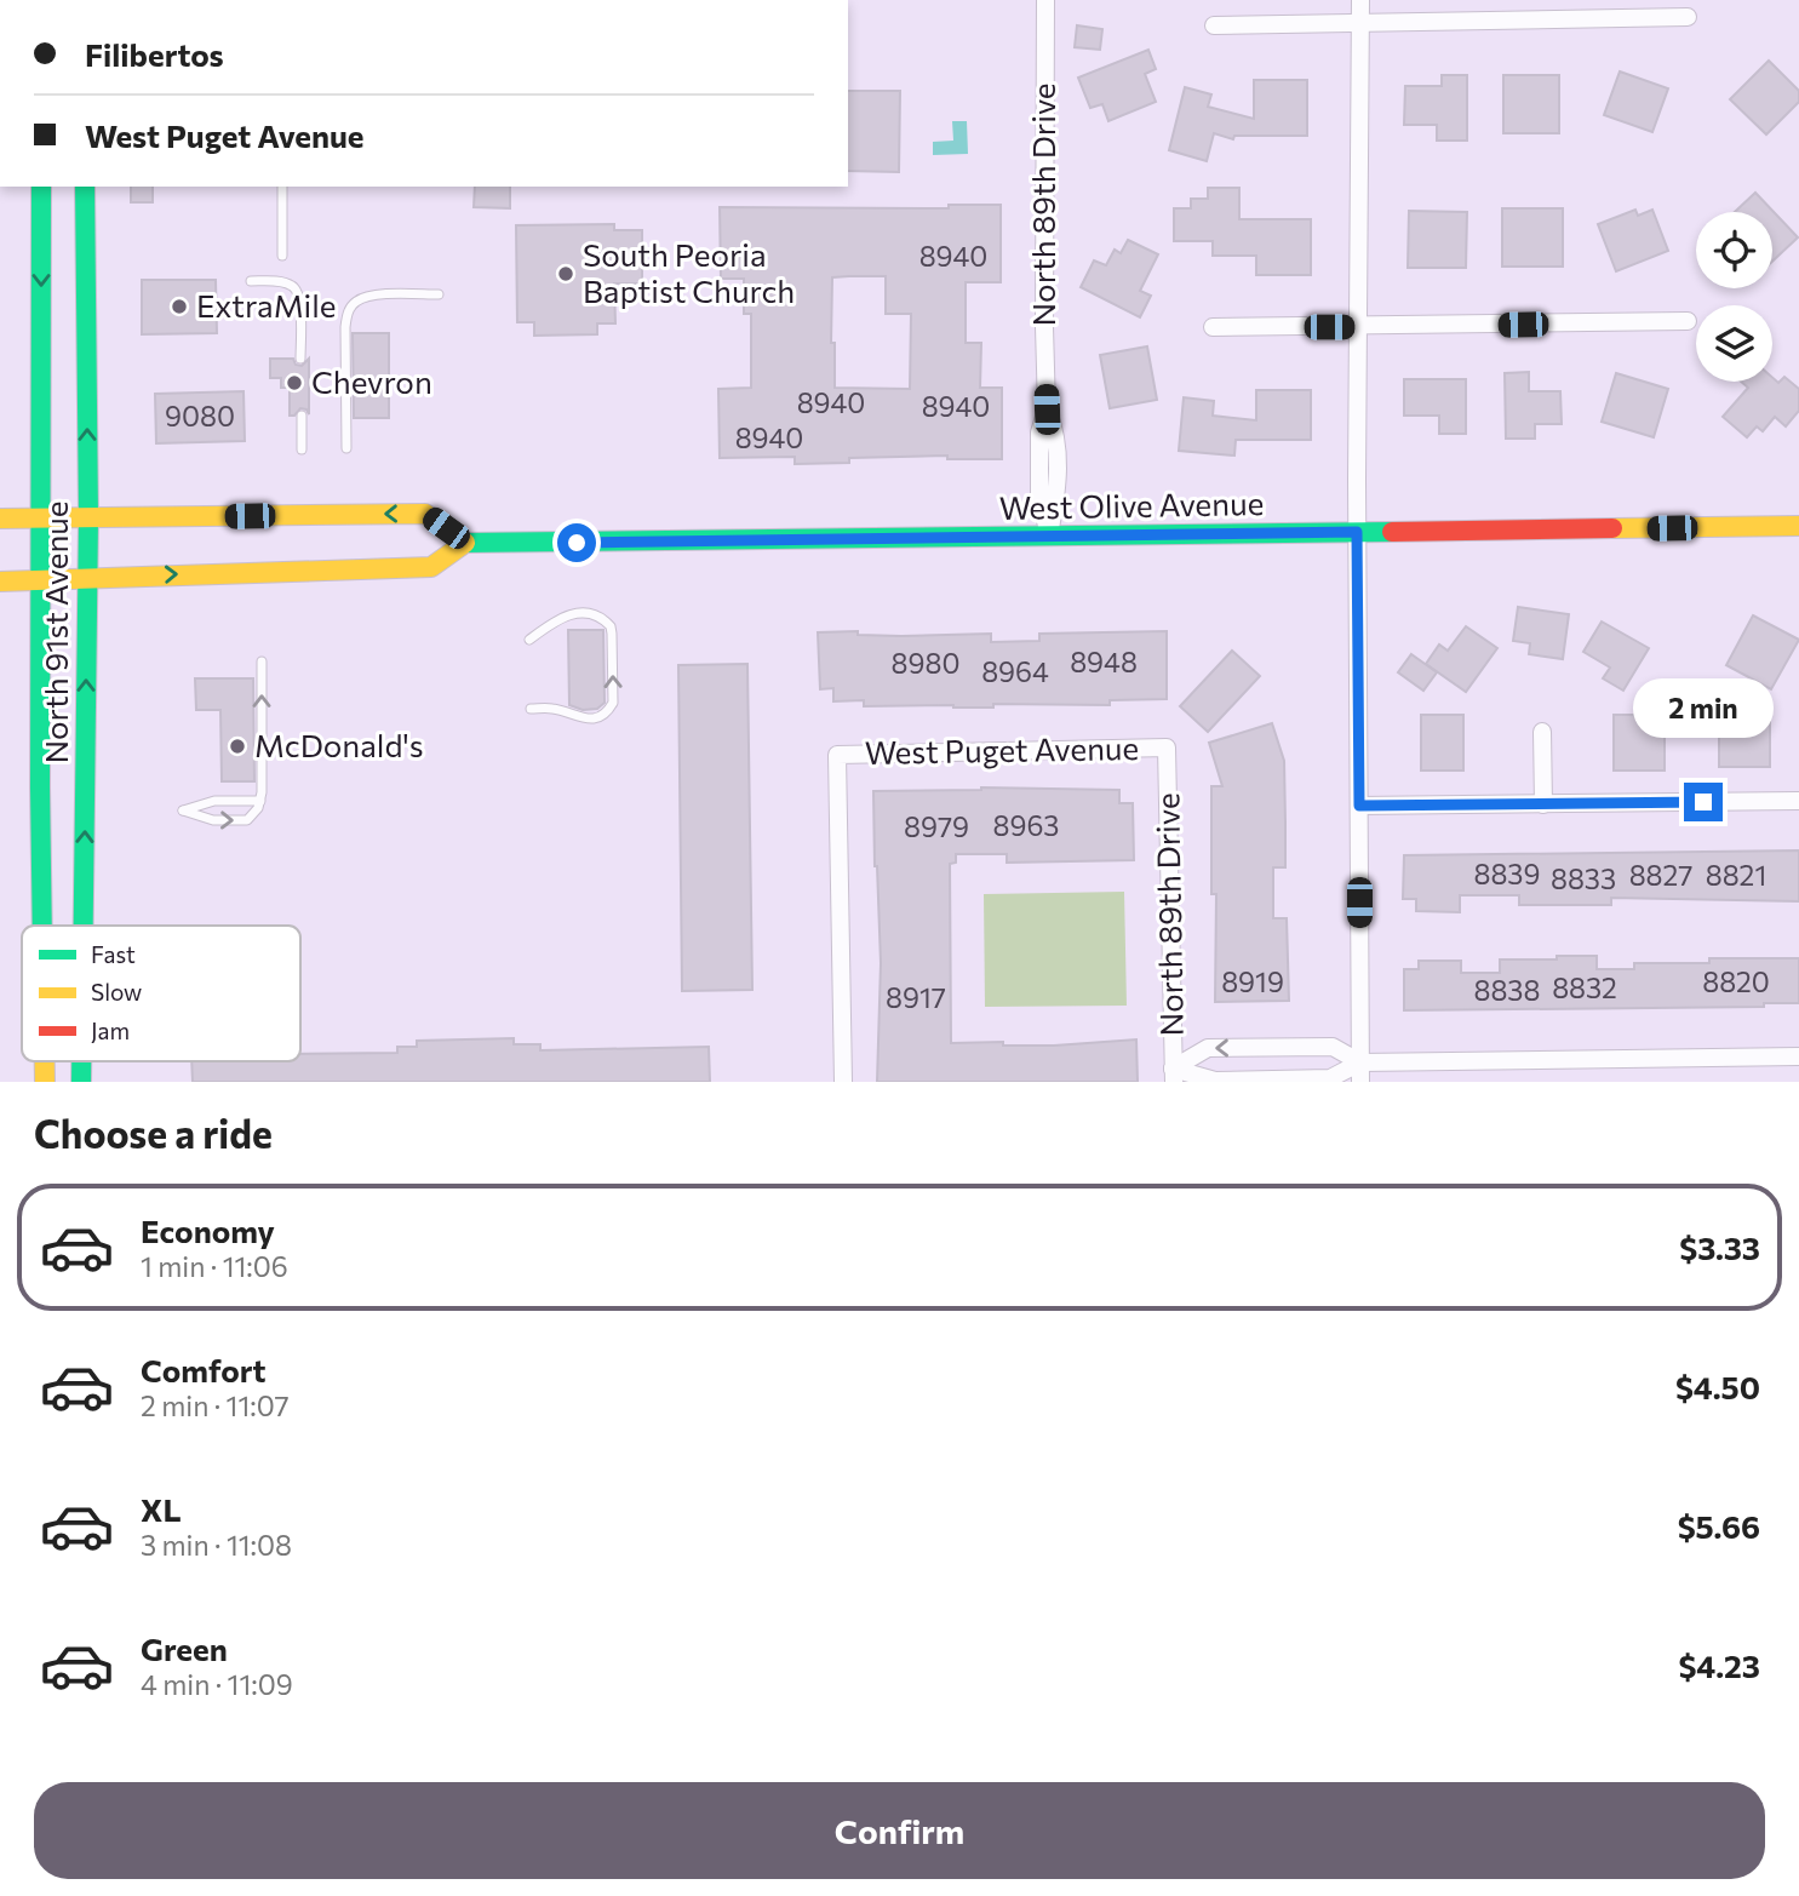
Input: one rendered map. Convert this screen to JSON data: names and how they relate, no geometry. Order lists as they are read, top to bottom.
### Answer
{
  "streets": {
    "main road": ["West Olive Avenue", "North 91st Avenue"],
    "street": ["North 89th Drive", "West Puget Avenue"]
  },
  "crossings": [
    ["North 89th Drive", "West Olive Avenue"],
    ["North 89th Drive", "West Puget Avenue"]
  ],
  "places": [
    "South Peoria Baptist Church",
    "ExtraMile",
    "Chevron",
    "McDonald's"
  ],
  "house_numbers": [
    "8940",
    "8940",
    "8940",
    "9080",
    "8940",
    "8948",
    "8980",
    "8964",
    "8963",
    "8979",
    "8839",
    "8827",
    "8821",
    "8833",
    "8919",
    "8820",
    "8832",
    "8838",
    "8917"
  ],
  "legend": ["Fast", "Slow", "Jam"],
  "page": {
    "banner": ["Filibertos", "West Puget Avenue"],
    "bubble": "2 min",
    "heading": "Choose a ride",
    "list": [
      {
        "name": "Economy",
        "note": "1 min · 11:06",
        "value": "$3.33"
      },
      {
        "name": "Comfort",
        "note": "2 min · 11:07",
        "value": "$4.50"
      },
      {
        "name": "XL",
        "note": "3 min · 11:08",
        "value": "$5.66"
      },
      {
        "name": "Green",
        "note": "4 min · 11:09",
        "value": "$4.23"
      }
    ],
    "buttons": "Confirm"
  }
}
